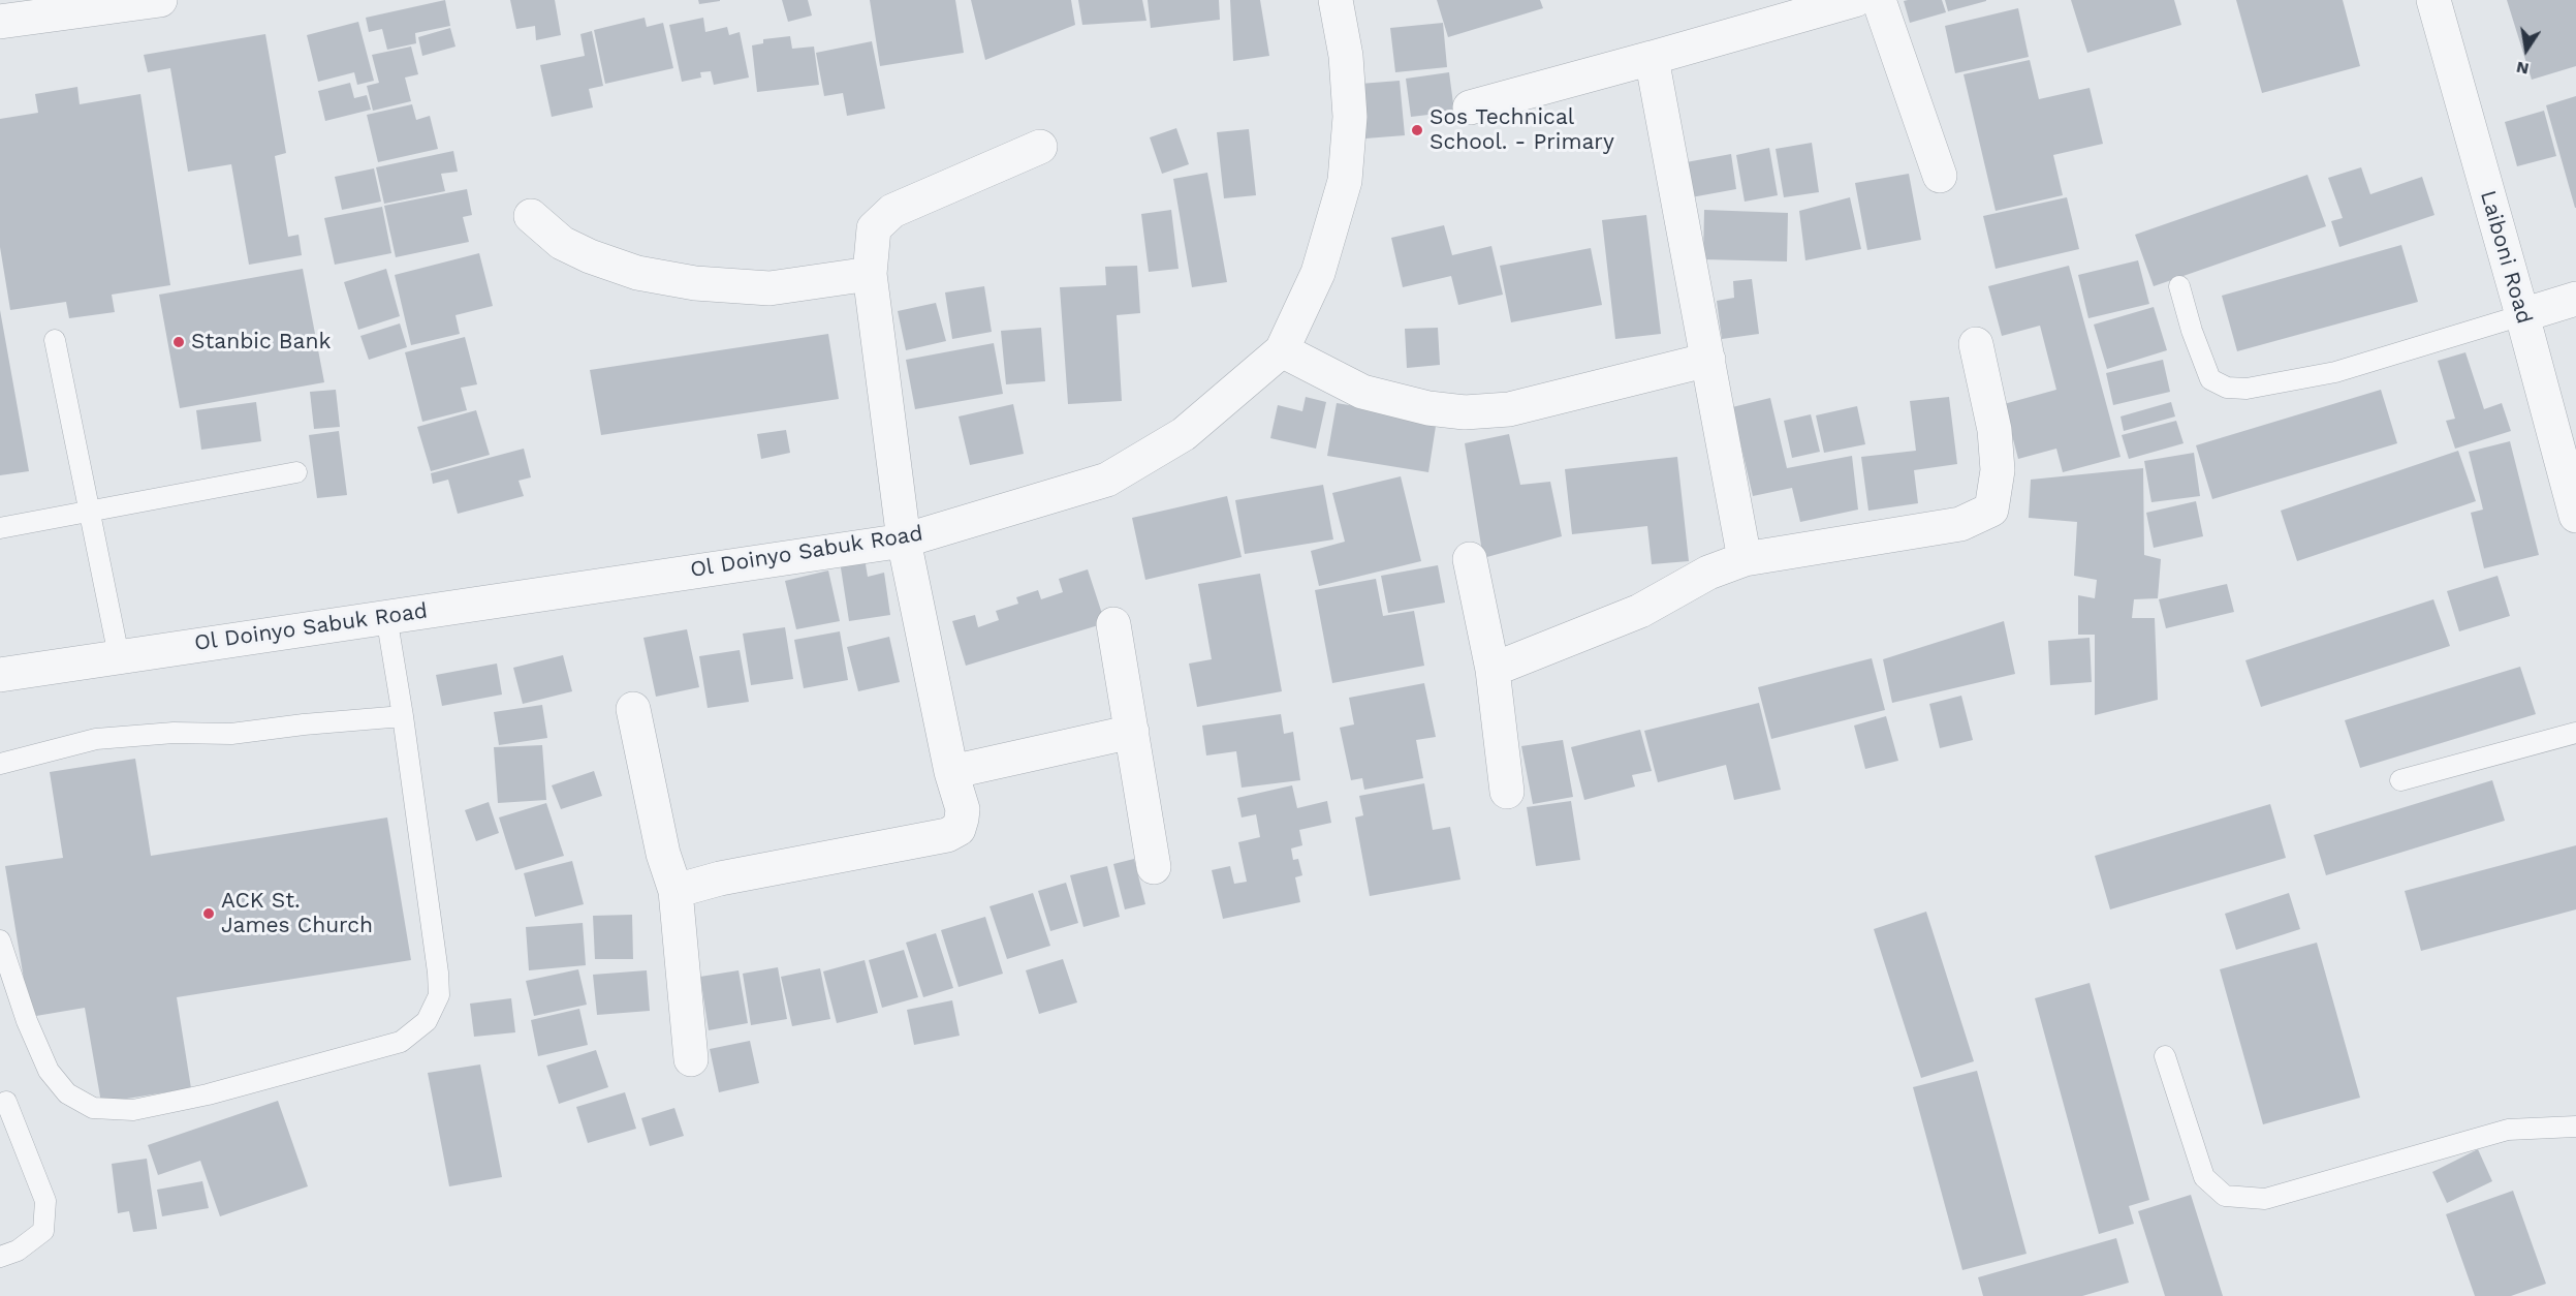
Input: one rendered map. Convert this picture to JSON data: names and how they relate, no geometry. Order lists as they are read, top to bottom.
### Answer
{
  "streets": {
    "street": ["Laiboni Road", "Ol Doinyo Sabuk Road"]
  },
  "places": ["Sos Technical School. - Primary", "Stanbic Bank", "ACK St. James Church"],
  "north": "bottom"
}
